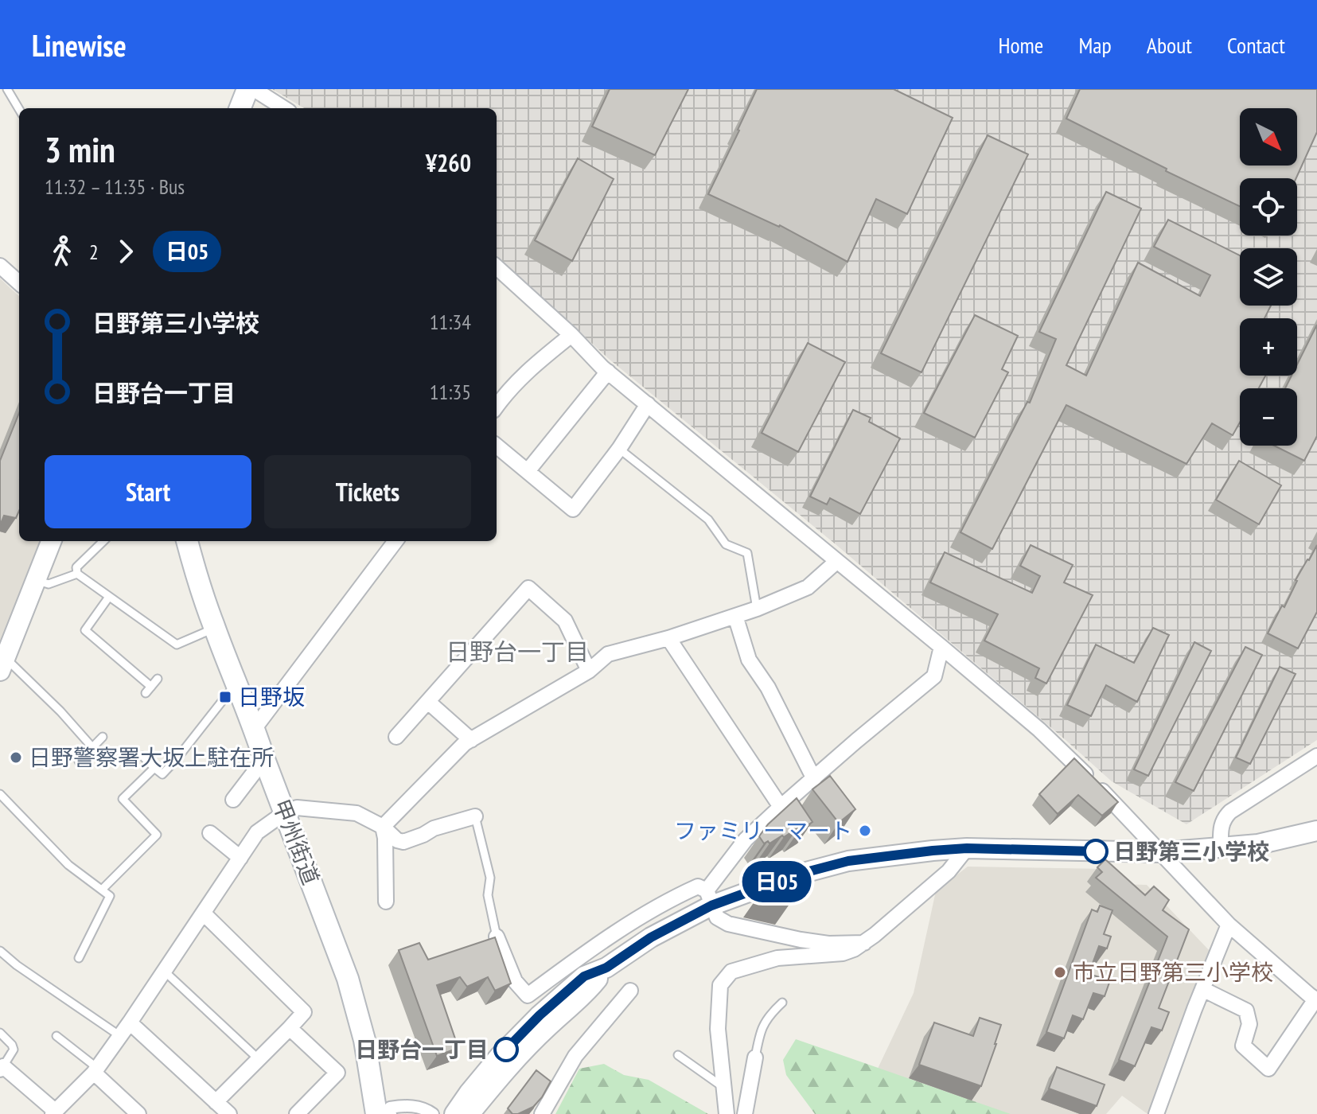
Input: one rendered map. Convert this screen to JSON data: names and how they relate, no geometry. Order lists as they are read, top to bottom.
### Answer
{
  "streets": {
    "main road": ["甲州街道"]
  },
  "districts": ["日野台一丁目"],
  "places": {
    "transit": ["日野坂"],
    "other": [
      "日野警察署大坂上駐在所",
      "ファミリーマート",
      "日野第三小学校",
      "市立日野第三小学校",
      "日野台一丁目"
    ]
  },
  "lines": ["bus line 日05"],
  "north": "bottom right",
  "page": {
    "header": "Linewise",
    "nav": [
      "Home",
      "Map",
      "About",
      "Contact"
    ],
    "on_map": "日05",
    "map_buttons": ["+", "−"],
    "heading": ["3 min", "11:32 – 11:35 · Bus", "¥260"],
    "legs": ["2", "日05"],
    "list": [
      {
        "name": "日野第三小学校",
        "value": "11:34"
      },
      {
        "name": "日野台一丁目",
        "value": "11:35"
      }
    ],
    "buttons": ["Start", "Tickets"]
  }
}
